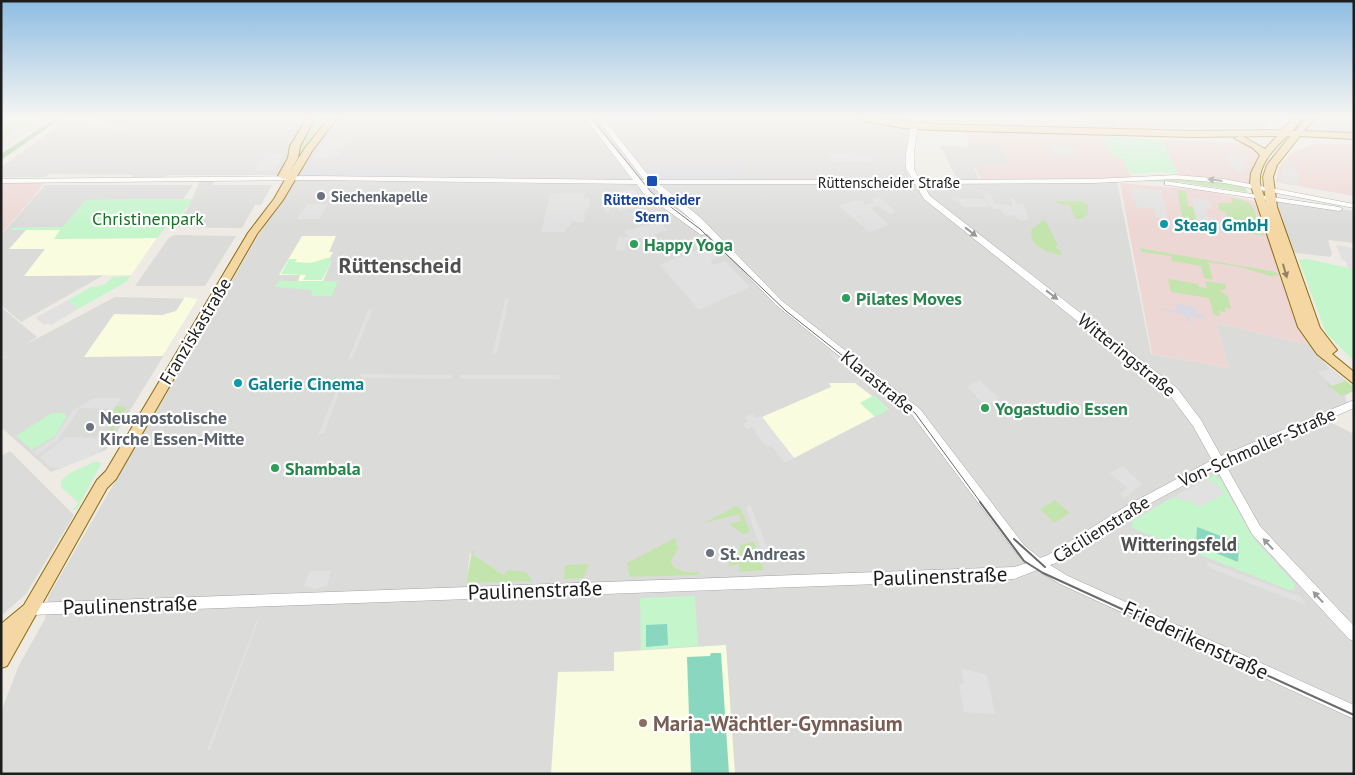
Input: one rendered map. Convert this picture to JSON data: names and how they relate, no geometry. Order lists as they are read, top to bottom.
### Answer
{
  "streets": {
    "main road": ["Franziskastraße"],
    "street": [
      "Rüttenscheider Straße",
      "Witteringstraße",
      "Klarastraße",
      "Von-Schmoller-Straße",
      "Cäcilienstraße",
      "Paulinenstraße",
      "Friederikenstraße"
    ]
  },
  "crossings": [
    ["Rüttenscheider Straße", "Franziskastraße"],
    ["Rüttenscheider Straße", "Witteringstraße"],
    ["Rüttenscheider Straße", "Klarastraße"],
    ["Franziskastraße", "Paulinenstraße"],
    ["Witteringstraße", "Von-Schmoller-Straße"],
    ["Klarastraße", "Cäcilienstraße"],
    ["Klarastraße", "Paulinenstraße"],
    ["Klarastraße", "Friederikenstraße"],
    ["Von-Schmoller-Straße", "Cäcilienstraße"],
    ["Cäcilienstraße", "Paulinenstraße"],
    ["Cäcilienstraße", "Friederikenstraße"],
    ["Paulinenstraße", "Friederikenstraße"]
  ],
  "districts": ["Rüttenscheid", "Witteringsfeld"],
  "parks": ["Christinenpark"],
  "places": {
    "transit": ["Rüttenscheider Stern"],
    "other": [
      "Siechenkapelle",
      "Steag GmbH",
      "Happy Yoga",
      "Pilates Moves",
      "Galerie Cinema",
      "Yogastudio Essen",
      "Neuapostolische Kirche Essen-Mitte",
      "Shambala",
      "St. Andreas",
      "Maria-Wächtler-Gymnasium"
    ]
  }
}
